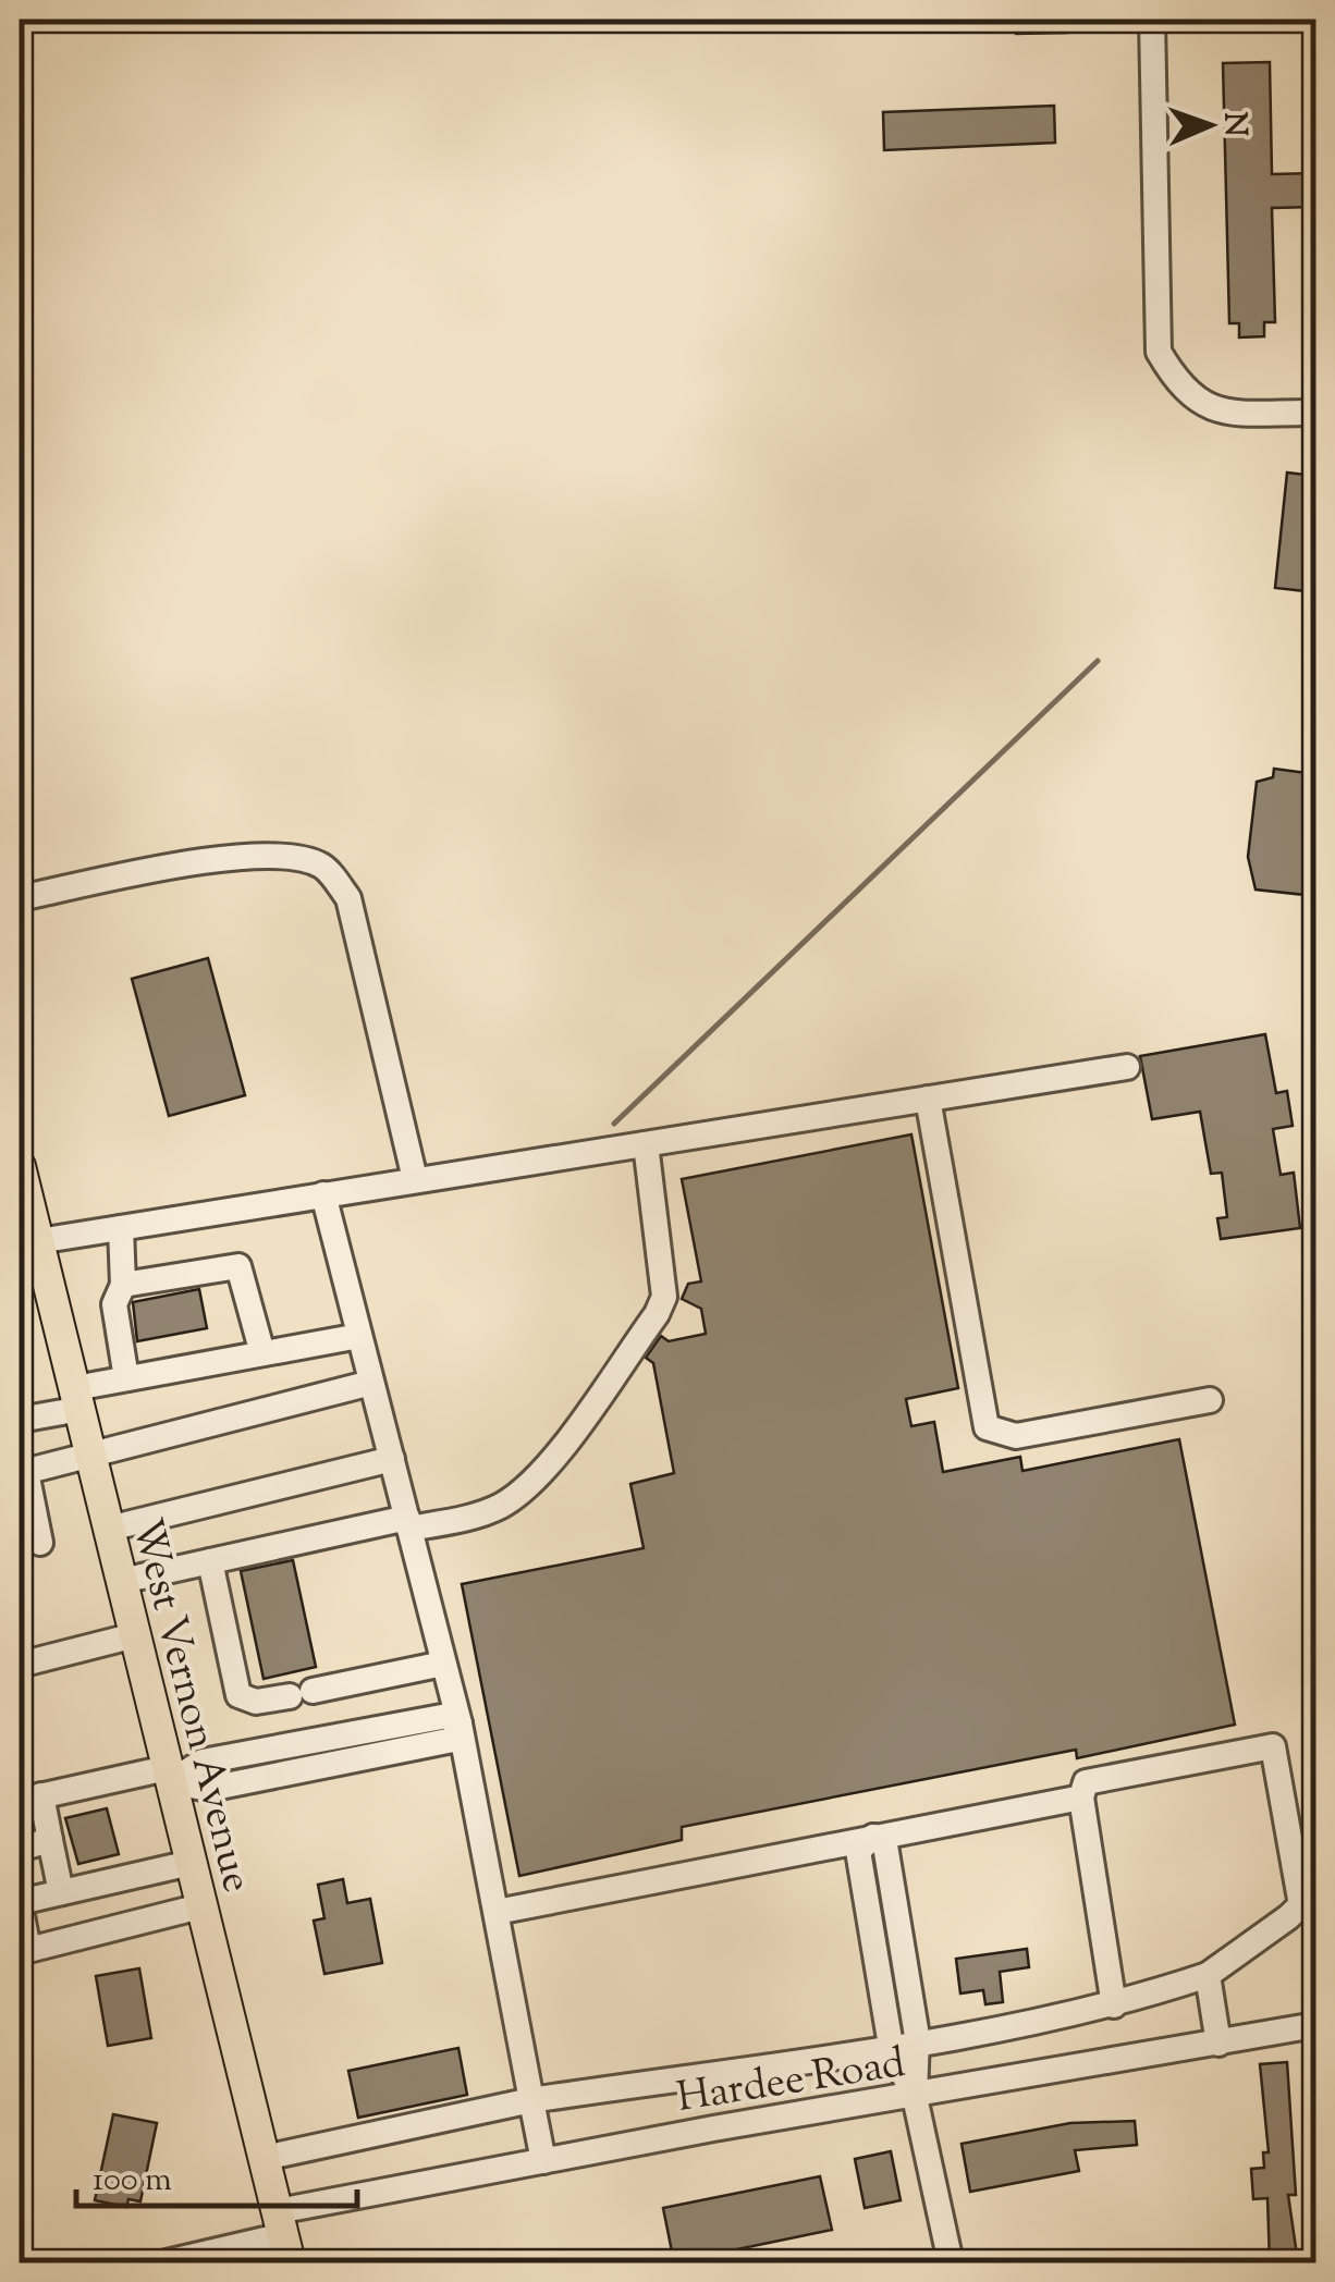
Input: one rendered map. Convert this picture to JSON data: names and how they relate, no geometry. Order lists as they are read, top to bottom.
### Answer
{
  "streets": {
    "main road": ["West Vernon Avenue"],
    "street": ["Hardee Road"]
  },
  "crossings": [
    ["West Vernon Avenue", "Hardee Road"]
  ],
  "scale_bar": "100 m",
  "north": "right"
}
